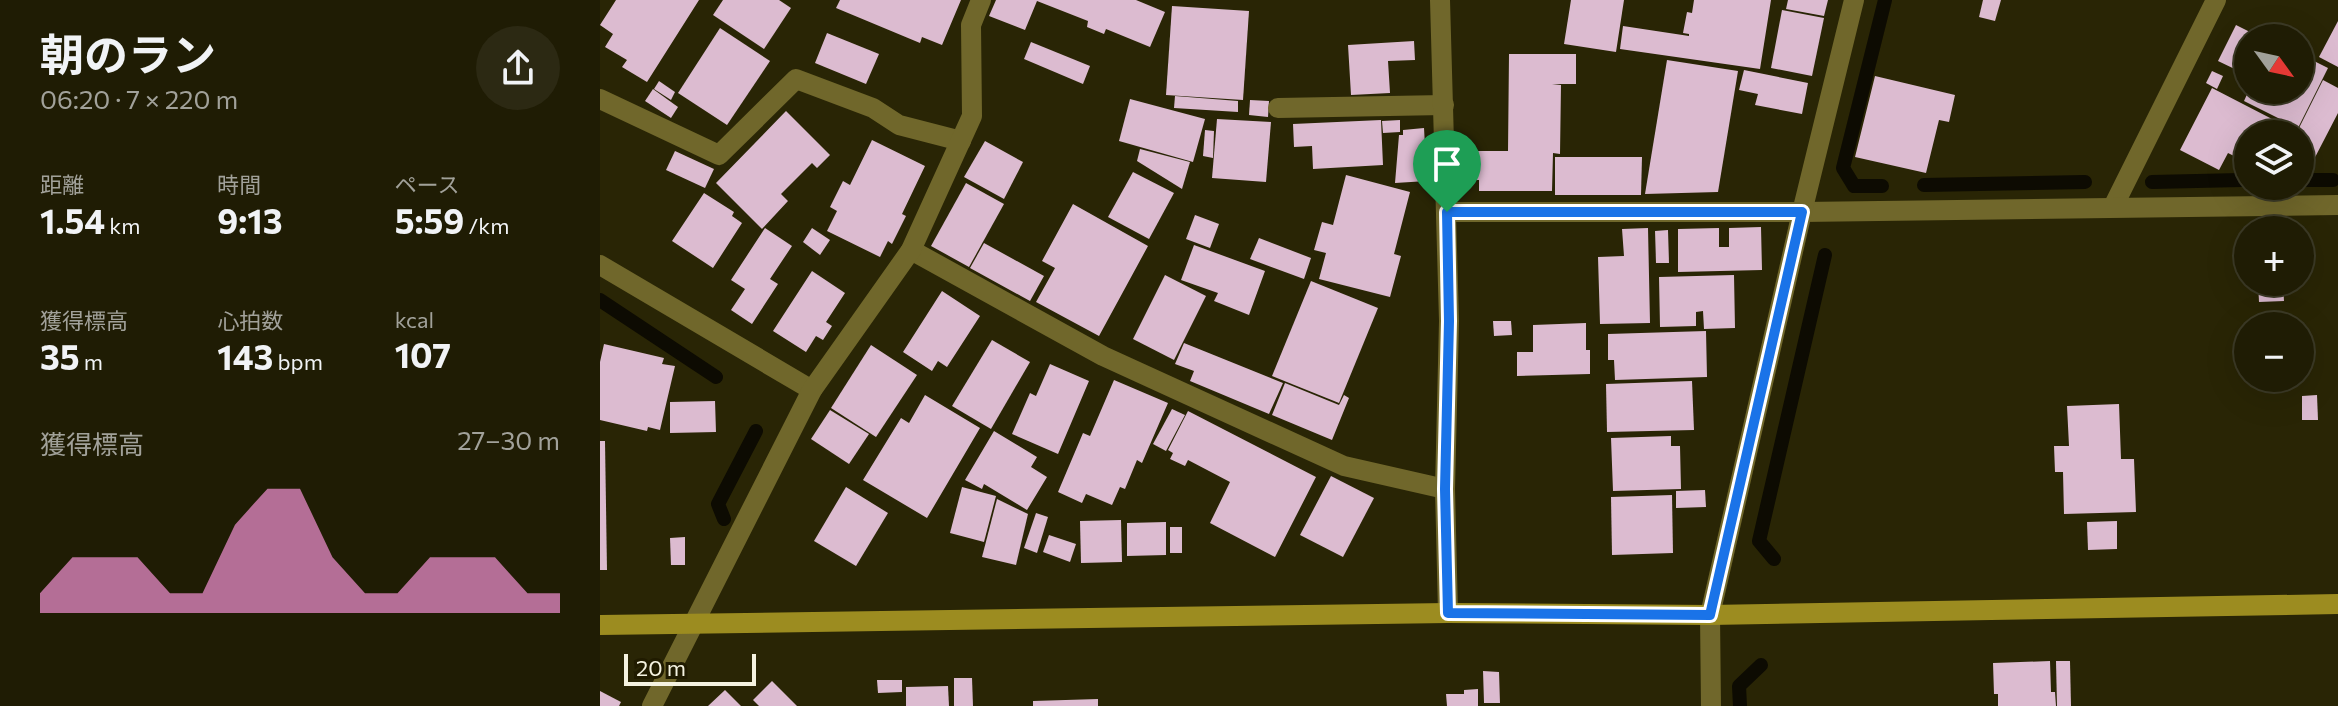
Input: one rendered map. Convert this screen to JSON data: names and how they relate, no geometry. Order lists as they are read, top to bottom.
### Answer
{
  "scale_bar": "20 m",
  "north": "bottom right",
  "page": {
    "heading": ["朝のラン", "06:20 · 7 × 220 m"],
    "map_buttons": ["+", "−"],
    "stats": [
      ["距離", "1.54 km"],
      ["時間", "9:13"],
      ["ペース", "5:59 /km"],
      ["獲得標高", "35 m"],
      ["心拍数", "143 bpm"],
      ["kcal", "107"]
    ],
    "chart": ["獲得標高", "27–30 m"],
    "scale": "20 m"
  }
}
